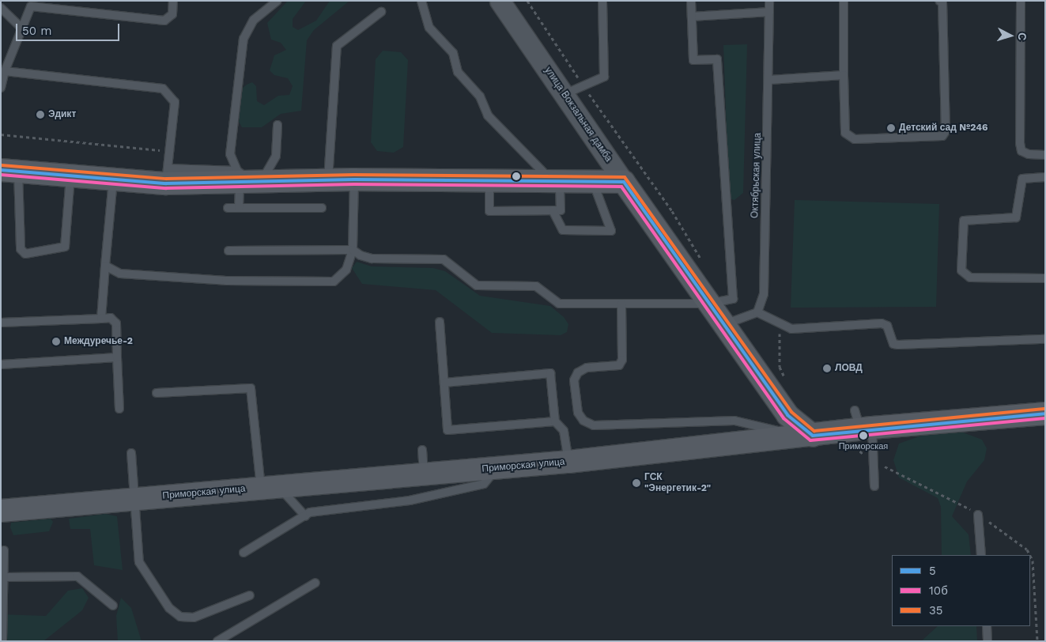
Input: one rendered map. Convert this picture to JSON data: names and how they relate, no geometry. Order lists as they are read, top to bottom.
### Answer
{
  "streets": {
    "main road": ["улица Вокзальная дамба", "Приморская улица"],
    "lane": ["Октябрьская улица"]
  },
  "crossings": [
    ["улица Вокзальная дамба", "Приморская улица"]
  ],
  "places": [
    "Эдикт",
    "Детский сад №246",
    "Междуречье-2",
    "ЛОВД",
    "Приморская",
    "ГСК \"Энергетик-2\""
  ],
  "lines": ["transit line 35", "transit line 5", "transit line 10б"],
  "legend": ["5", "10б", "35"],
  "scale_bar": "50 m",
  "north": "right"
}
